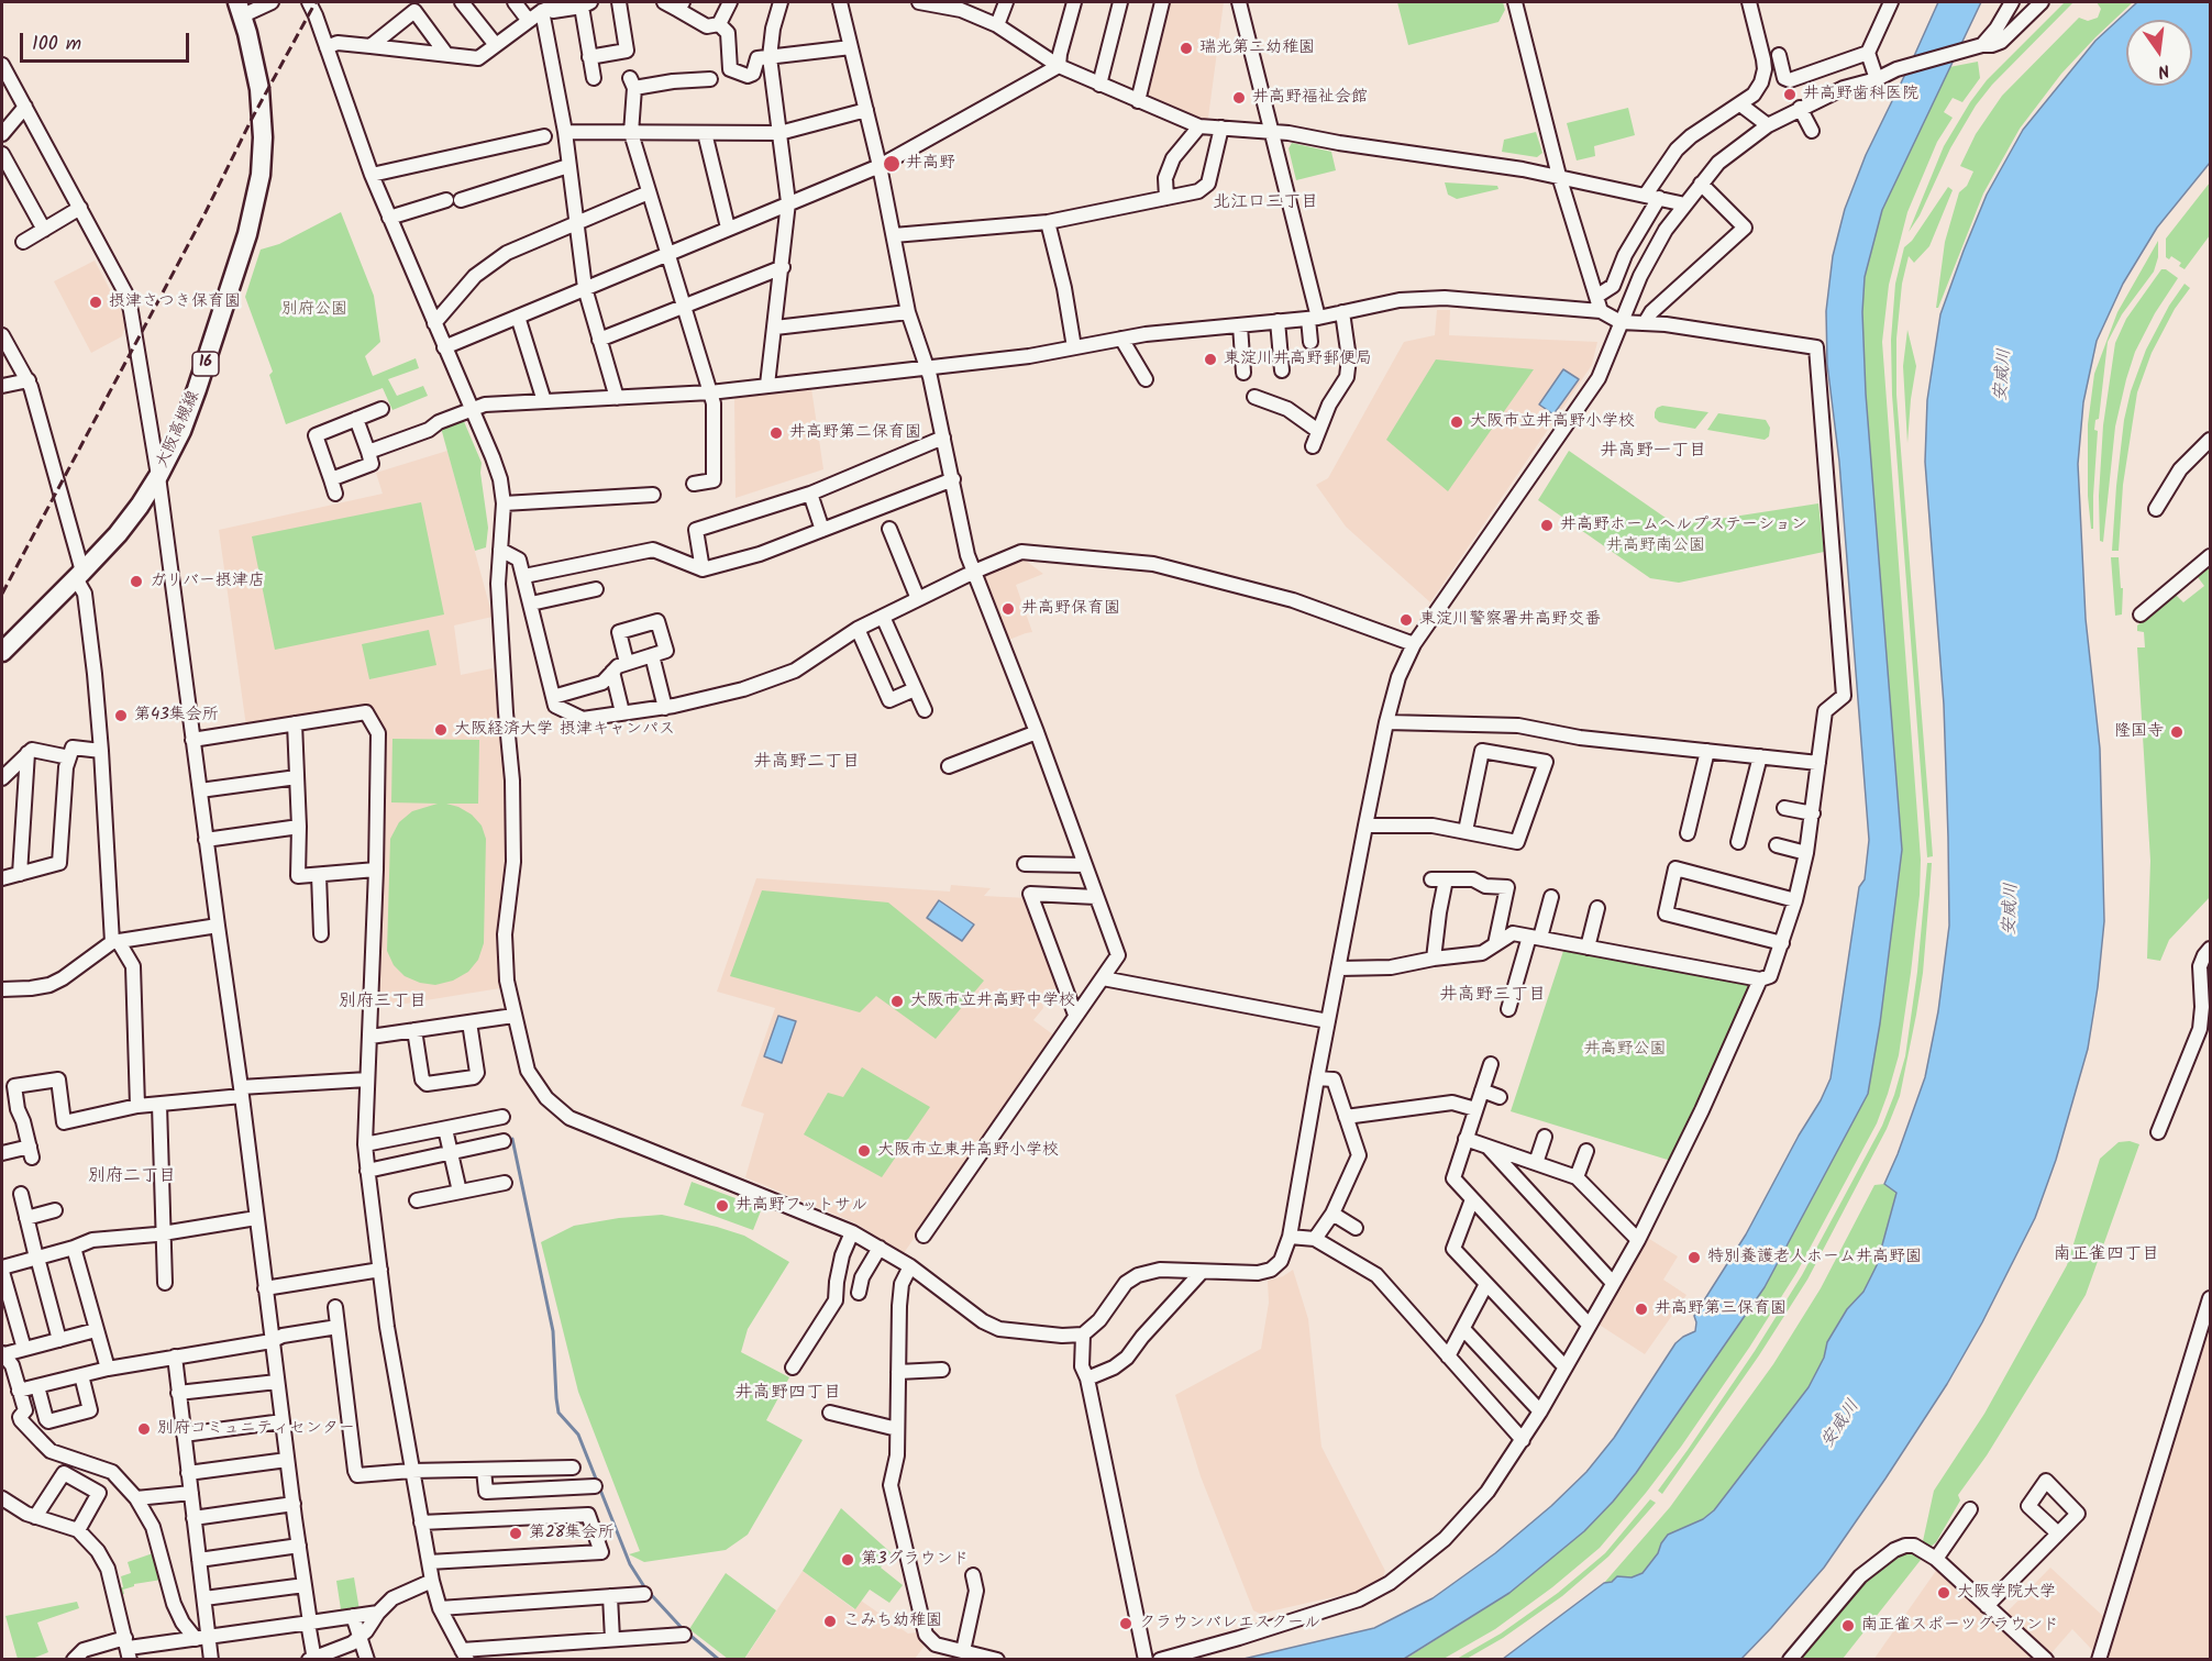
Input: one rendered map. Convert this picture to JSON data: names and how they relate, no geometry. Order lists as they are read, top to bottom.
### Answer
{
  "streets": {
    "main road": ["16", "大阪高槻線"]
  },
  "districts": [
    "北江口三丁目",
    "井高野一丁目",
    "井高野二丁目",
    "井高野三丁目",
    "別府三丁目",
    "別府二丁目",
    "南正雀四丁目",
    "井高野四丁目"
  ],
  "water": ["安威川"],
  "parks": ["別府公園", "井高野南公園", "井高野公園"],
  "places": [
    "瑞光第二幼稚園",
    "井高野歯科医院",
    "井高野福祉会館",
    "井高野",
    "摂津さつき保育園",
    "東淀川井高野郵便局",
    "大阪市立井高野小学校",
    "井高野第二保育園",
    "井高野ホームヘルプステーション",
    "ガリバー摂津店",
    "井高野保育園",
    "東淀川警察署井高野交番",
    "第43集会所",
    "大阪経済大学 摂津キャンパス",
    "隆国寺",
    "大阪市立井高野中学校",
    "大阪市立東井高野小学校",
    "井高野フットサル",
    "特別養護老人ホーム井高野園",
    "井高野第三保育園",
    "別府コミュニティセンター",
    "第28集会所",
    "第3グラウンド",
    "大阪学院大学",
    "こみち幼稚園",
    "クラウンバレエスクール",
    "南正雀スポーツグラウンド"
  ],
  "scale_bar": "100 m",
  "north": "bottom"
}
